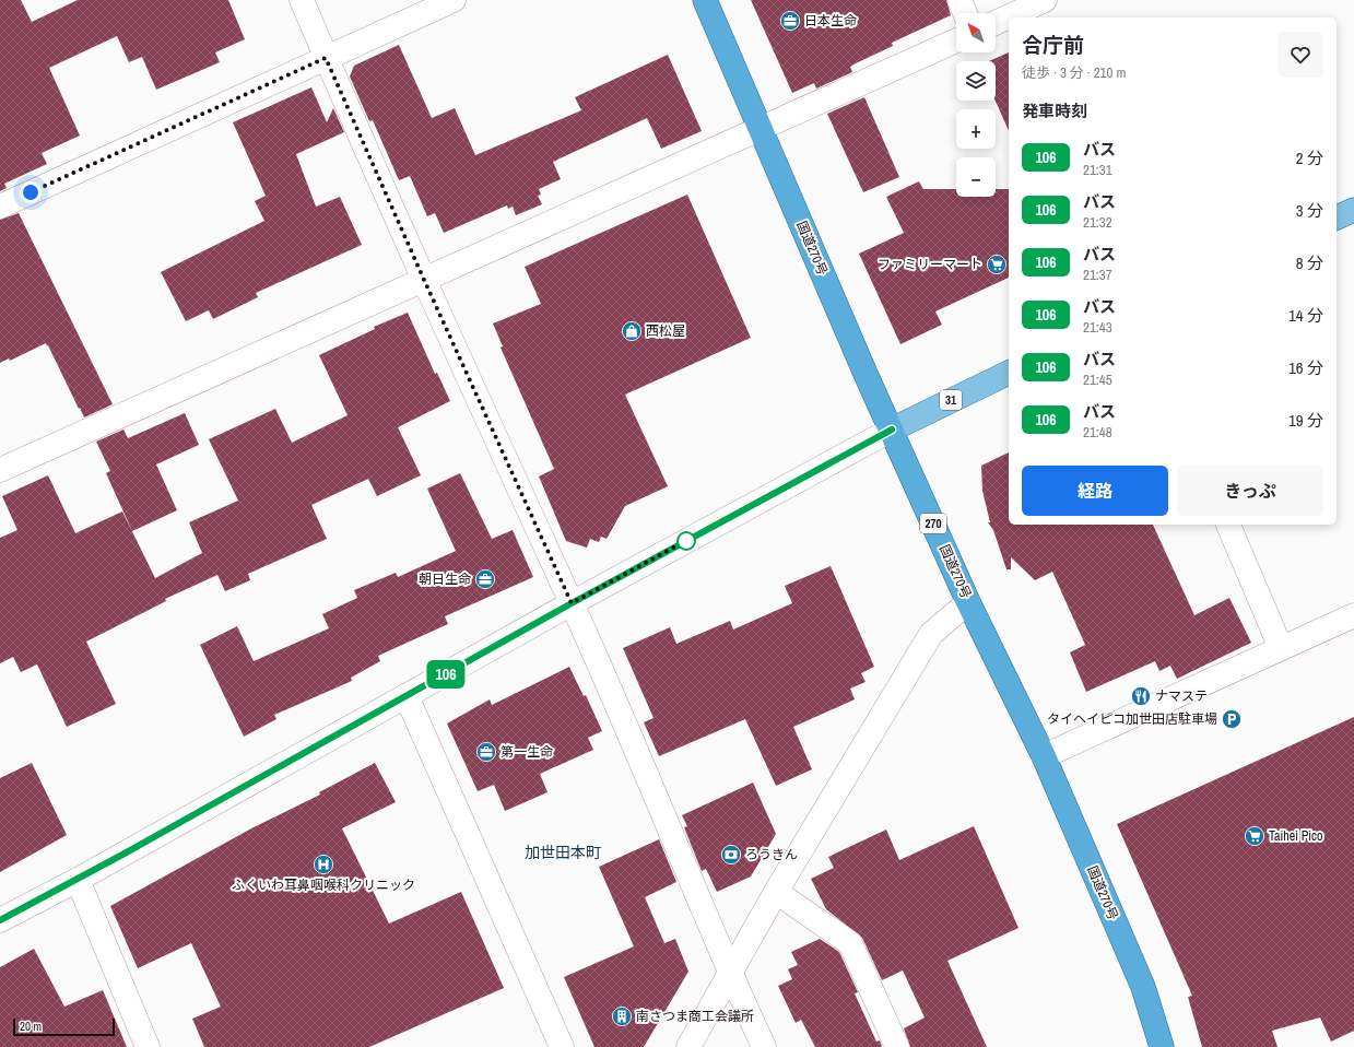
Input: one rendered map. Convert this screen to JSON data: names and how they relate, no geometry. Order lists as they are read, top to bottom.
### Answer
{
  "streets": {
    "highway": ["国道270号", "270"],
    "main road": ["31"]
  },
  "crossings": [
    ["国道270号", "31"]
  ],
  "districts": ["加世田本町"],
  "places": {
    "office": ["日本生命", "朝日生命", "第一生命"],
    "supermarket": ["ファミリーマート", "Taihei Pico"],
    "shop": ["西松屋"],
    "restaurant": ["ナマステ"],
    "parking": ["タイヘイピコ加世田店駐車場"],
    "bank": ["ろうきん"],
    "hospital": ["ふくいわ耳鼻咽喉科クリニック"],
    "building": ["南さつま商工会議所"]
  },
  "lines": ["bus line 106"],
  "scale_bar": "20 m",
  "north": "top left",
  "page": {
    "on_map": "106",
    "map_buttons": ["+", "−"],
    "heading": [
      ["合庁前", "徒歩 · 3 分 · 210 m"],
      "発車時刻"
    ],
    "list": [
      {
        "mark": "106",
        "name": "バス",
        "note": "21:31",
        "value": "2 分"
      },
      {
        "mark": "106",
        "name": "バス",
        "note": "21:32",
        "value": "3 分"
      },
      {
        "mark": "106",
        "name": "バス",
        "note": "21:37",
        "value": "8 分"
      },
      {
        "mark": "106",
        "name": "バス",
        "note": "21:43",
        "value": "14 分"
      },
      {
        "mark": "106",
        "name": "バス",
        "note": "21:45",
        "value": "16 分"
      },
      {
        "mark": "106",
        "name": "バス",
        "note": "21:48",
        "value": "19 分"
      }
    ],
    "buttons": ["経路", "きっぷ"],
    "scale": "20 m"
  }
}
